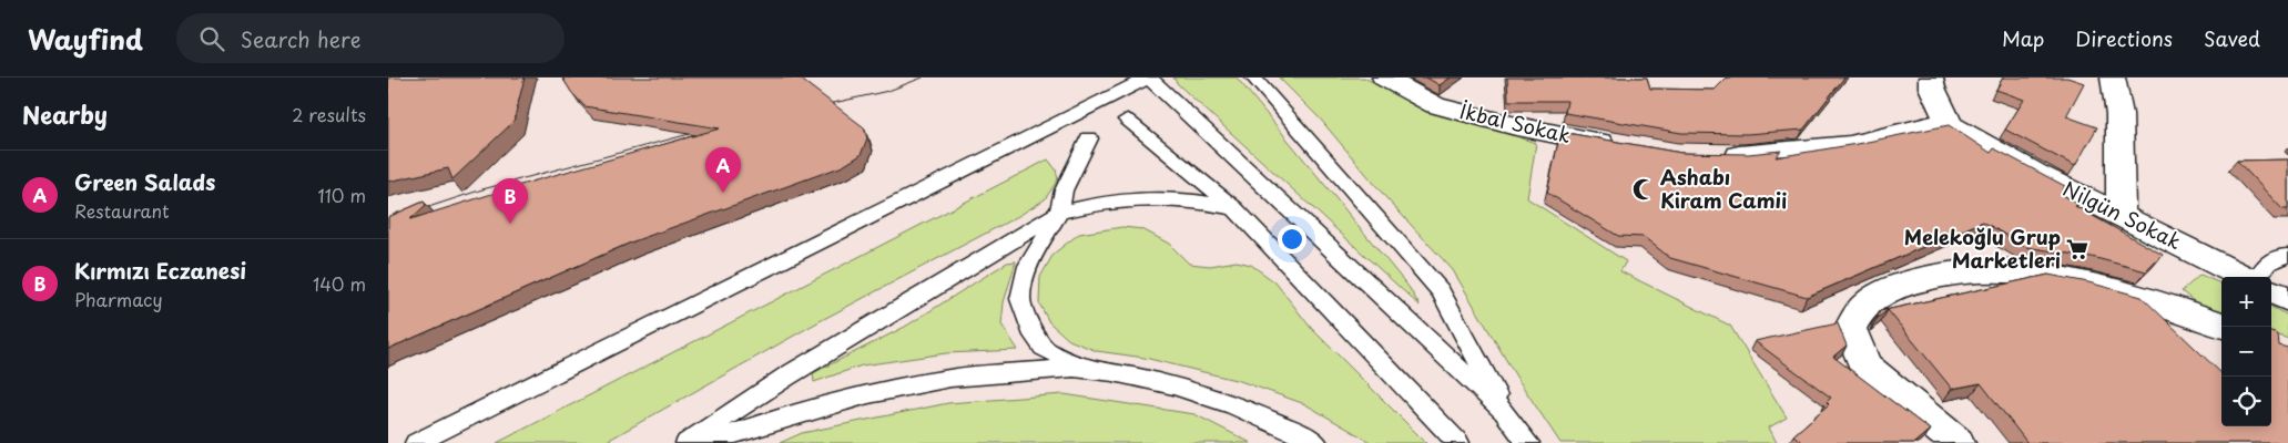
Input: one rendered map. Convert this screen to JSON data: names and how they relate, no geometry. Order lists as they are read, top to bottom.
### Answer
{
  "streets": {
    "street": ["İkbal Sokak", "Nilgün Sokak"]
  },
  "places": {
    "mosque": ["Ashabı Kiram Camii"],
    "supermarket": ["Melekoğlu Grup Marketleri"]
  },
  "page": {
    "header": "Wayfind",
    "search": "Search here",
    "nav": ["Map", "Directions", "Saved"],
    "heading": ["Nearby", "2 results"],
    "pins": ["A", "B"],
    "list": [
      {
        "mark": "A",
        "name": "Green Salads",
        "note": "Restaurant",
        "value": "110 m"
      },
      {
        "mark": "B",
        "name": "Kırmızı Eczanesi",
        "note": "Pharmacy",
        "value": "140 m"
      }
    ],
    "map_buttons": ["+", "−"]
  }
}
